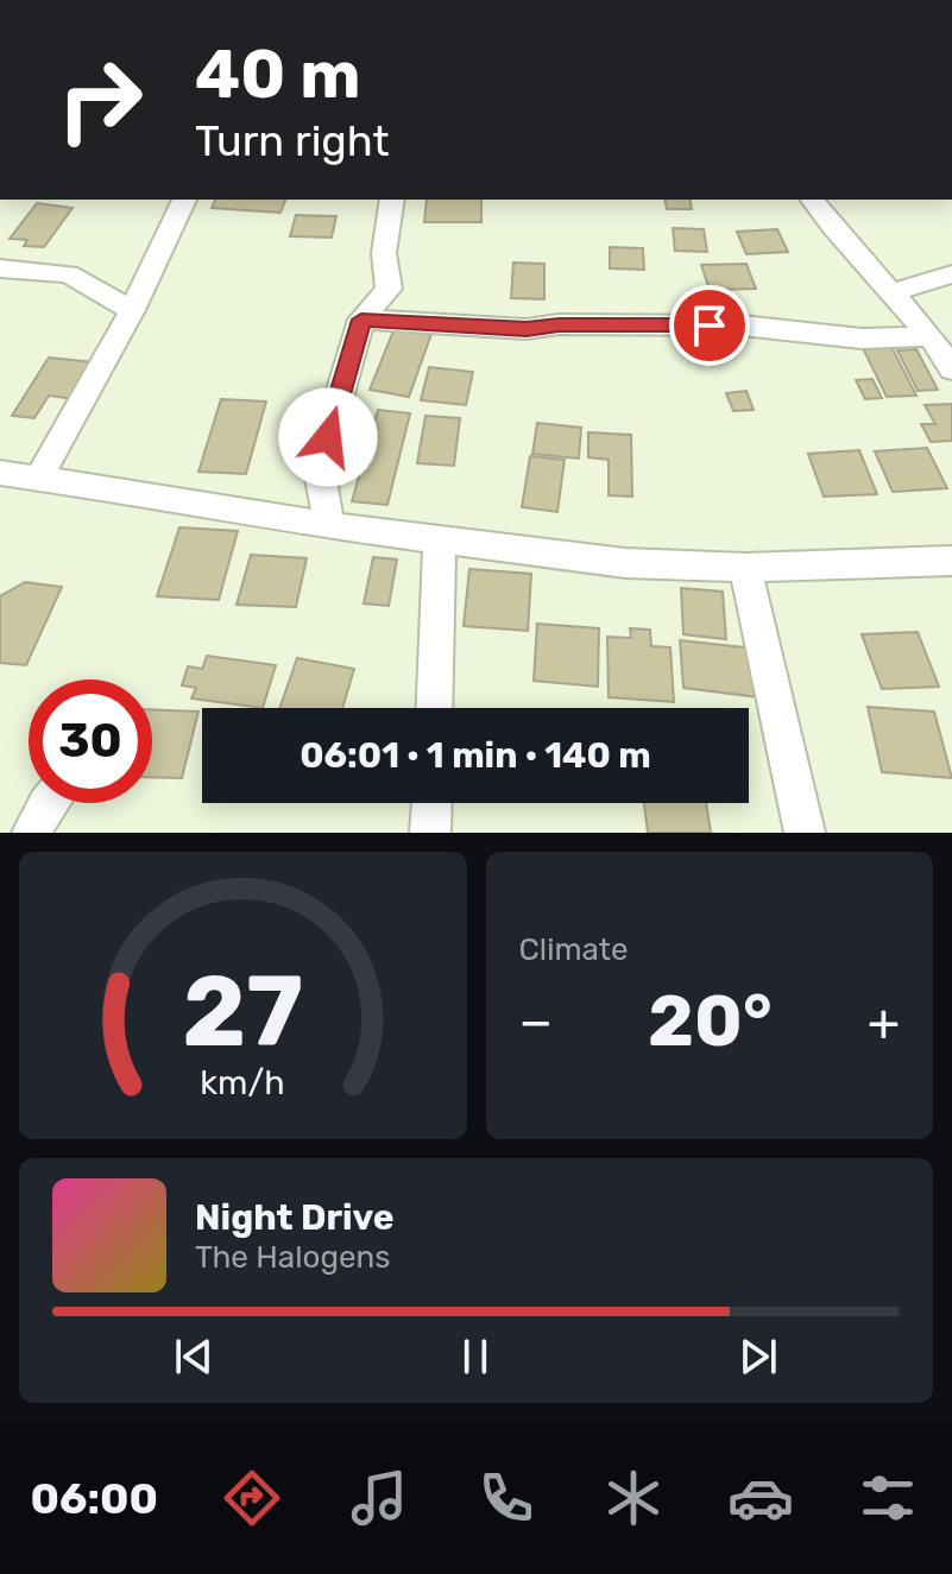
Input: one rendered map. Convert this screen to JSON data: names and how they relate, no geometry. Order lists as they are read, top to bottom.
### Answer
{
  "page": {
    "turn": ["40 m", "Turn right"],
    "limit": "30",
    "trip": "06:01 · 1 min · 140 m",
    "tile": "Climate",
    "heat": ["−", "20°", "+"],
    "song": ["Night Drive", "The Halogens"],
    "tabs": "06:00",
    "gauge": ["27", "km/h"]
  }
}
